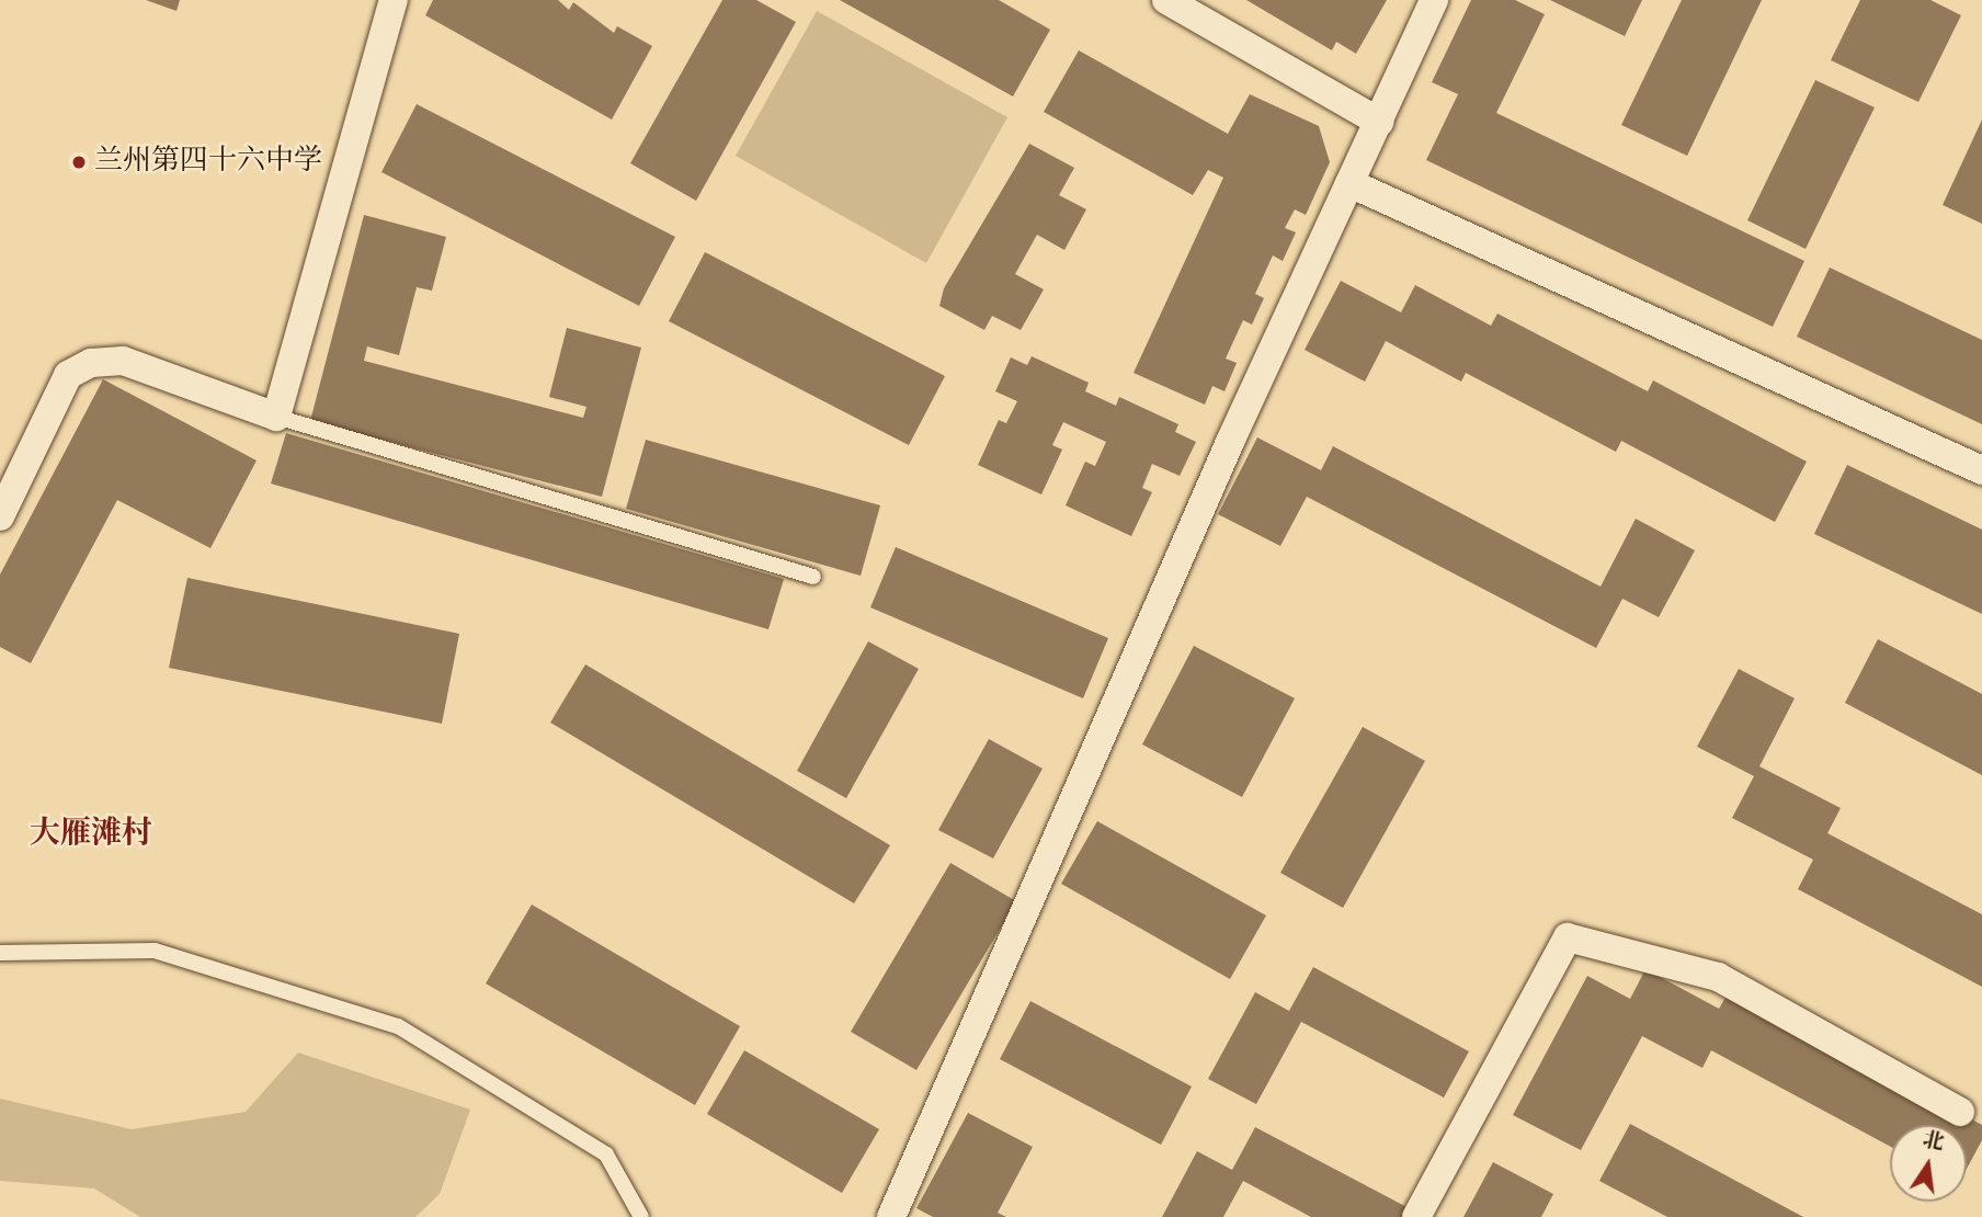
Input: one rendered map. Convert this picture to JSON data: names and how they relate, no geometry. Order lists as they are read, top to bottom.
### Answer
{
  "districts": ["大雁滩村"],
  "places": ["兰州第四十六中学"],
  "north": "top"
}
